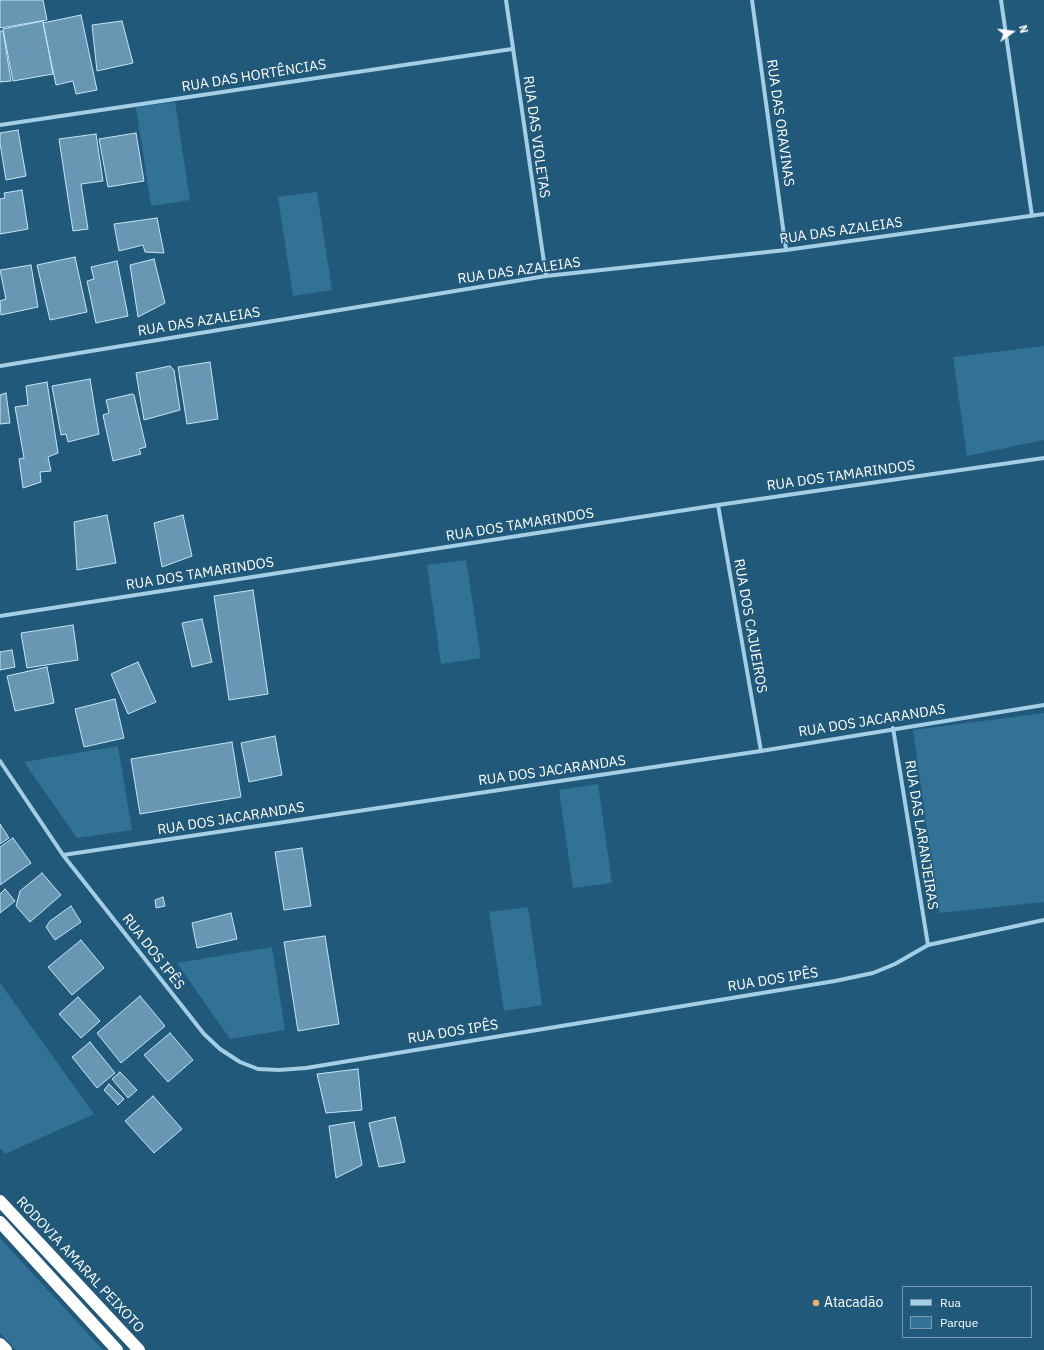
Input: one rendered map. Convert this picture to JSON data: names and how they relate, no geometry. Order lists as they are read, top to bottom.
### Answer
{
  "streets": {
    "highway": ["RODOVIA AMARAL PEIXOTO"],
    "street": [
      "RUA DAS HORTÊNCIAS",
      "RUA DAS ORAVINAS",
      "RUA DAS VIOLETAS",
      "RUA DAS AZALEIAS",
      "RUA DOS TAMARINDOS",
      "RUA DOS CAJUEIROS",
      "RUA DOS JACARANDAS",
      "RUA DAS LARANJEIRAS",
      "RUA DOS IPÊS"
    ]
  },
  "crossings": [
    ["RUA DAS HORTÊNCIAS", "RUA DAS VIOLETAS"],
    ["RUA DAS ORAVINAS", "RUA DAS AZALEIAS"],
    ["RUA DAS VIOLETAS", "RUA DAS AZALEIAS"],
    ["RUA DOS TAMARINDOS", "RUA DOS CAJUEIROS"],
    ["RUA DOS CAJUEIROS", "RUA DOS JACARANDAS"],
    ["RUA DOS JACARANDAS", "RUA DAS LARANJEIRAS"],
    ["RUA DOS JACARANDAS", "RUA DOS IPÊS"],
    ["RUA DAS LARANJEIRAS", "RUA DOS IPÊS"]
  ],
  "places": ["Atacadão"],
  "legend": ["Rua", "Parque"],
  "north": "right"
}
